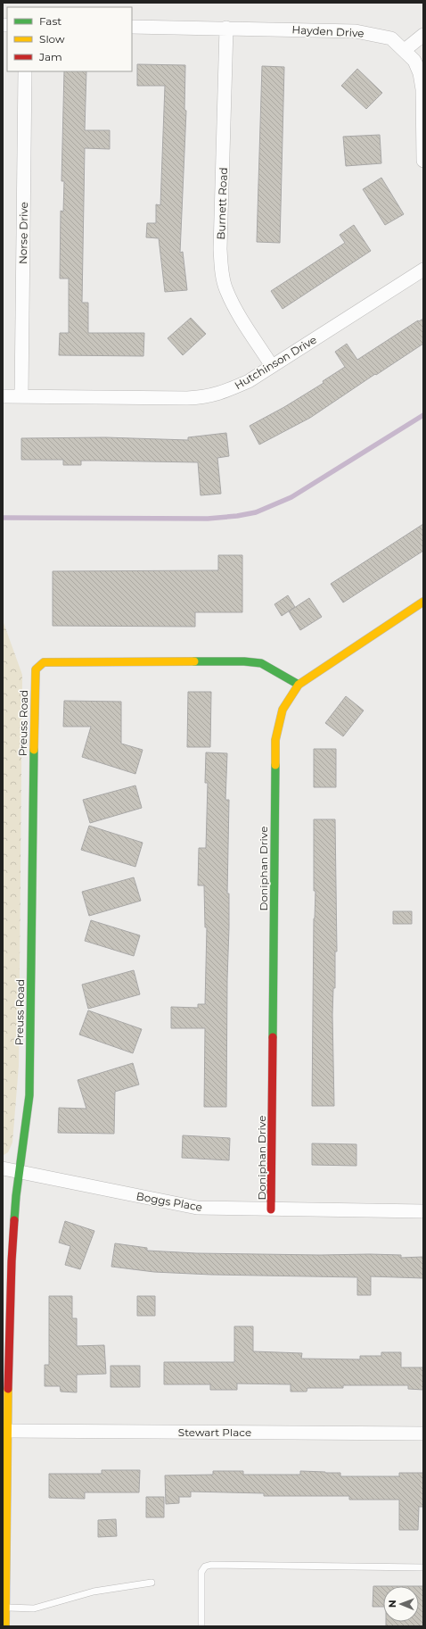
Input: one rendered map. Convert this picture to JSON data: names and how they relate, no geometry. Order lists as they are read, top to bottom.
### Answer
{
  "streets": {
    "street": [
      "Hayden Drive",
      "Burnett Road",
      "Norse Drive",
      "Hutchinson Drive",
      "Preuss Road",
      "Doniphan Drive",
      "Boggs Place",
      "Stewart Place"
    ]
  },
  "crossings": [
    ["Hayden Drive", "Burnett Road"],
    ["Burnett Road", "Hutchinson Drive"],
    ["Norse Drive", "Hutchinson Drive"],
    ["Preuss Road", "Doniphan Drive"],
    ["Preuss Road", "Boggs Place"],
    ["Preuss Road", "Stewart Place"],
    ["Doniphan Drive", "Boggs Place"]
  ],
  "legend": ["Fast", "Slow", "Jam"],
  "north": "left"
}
